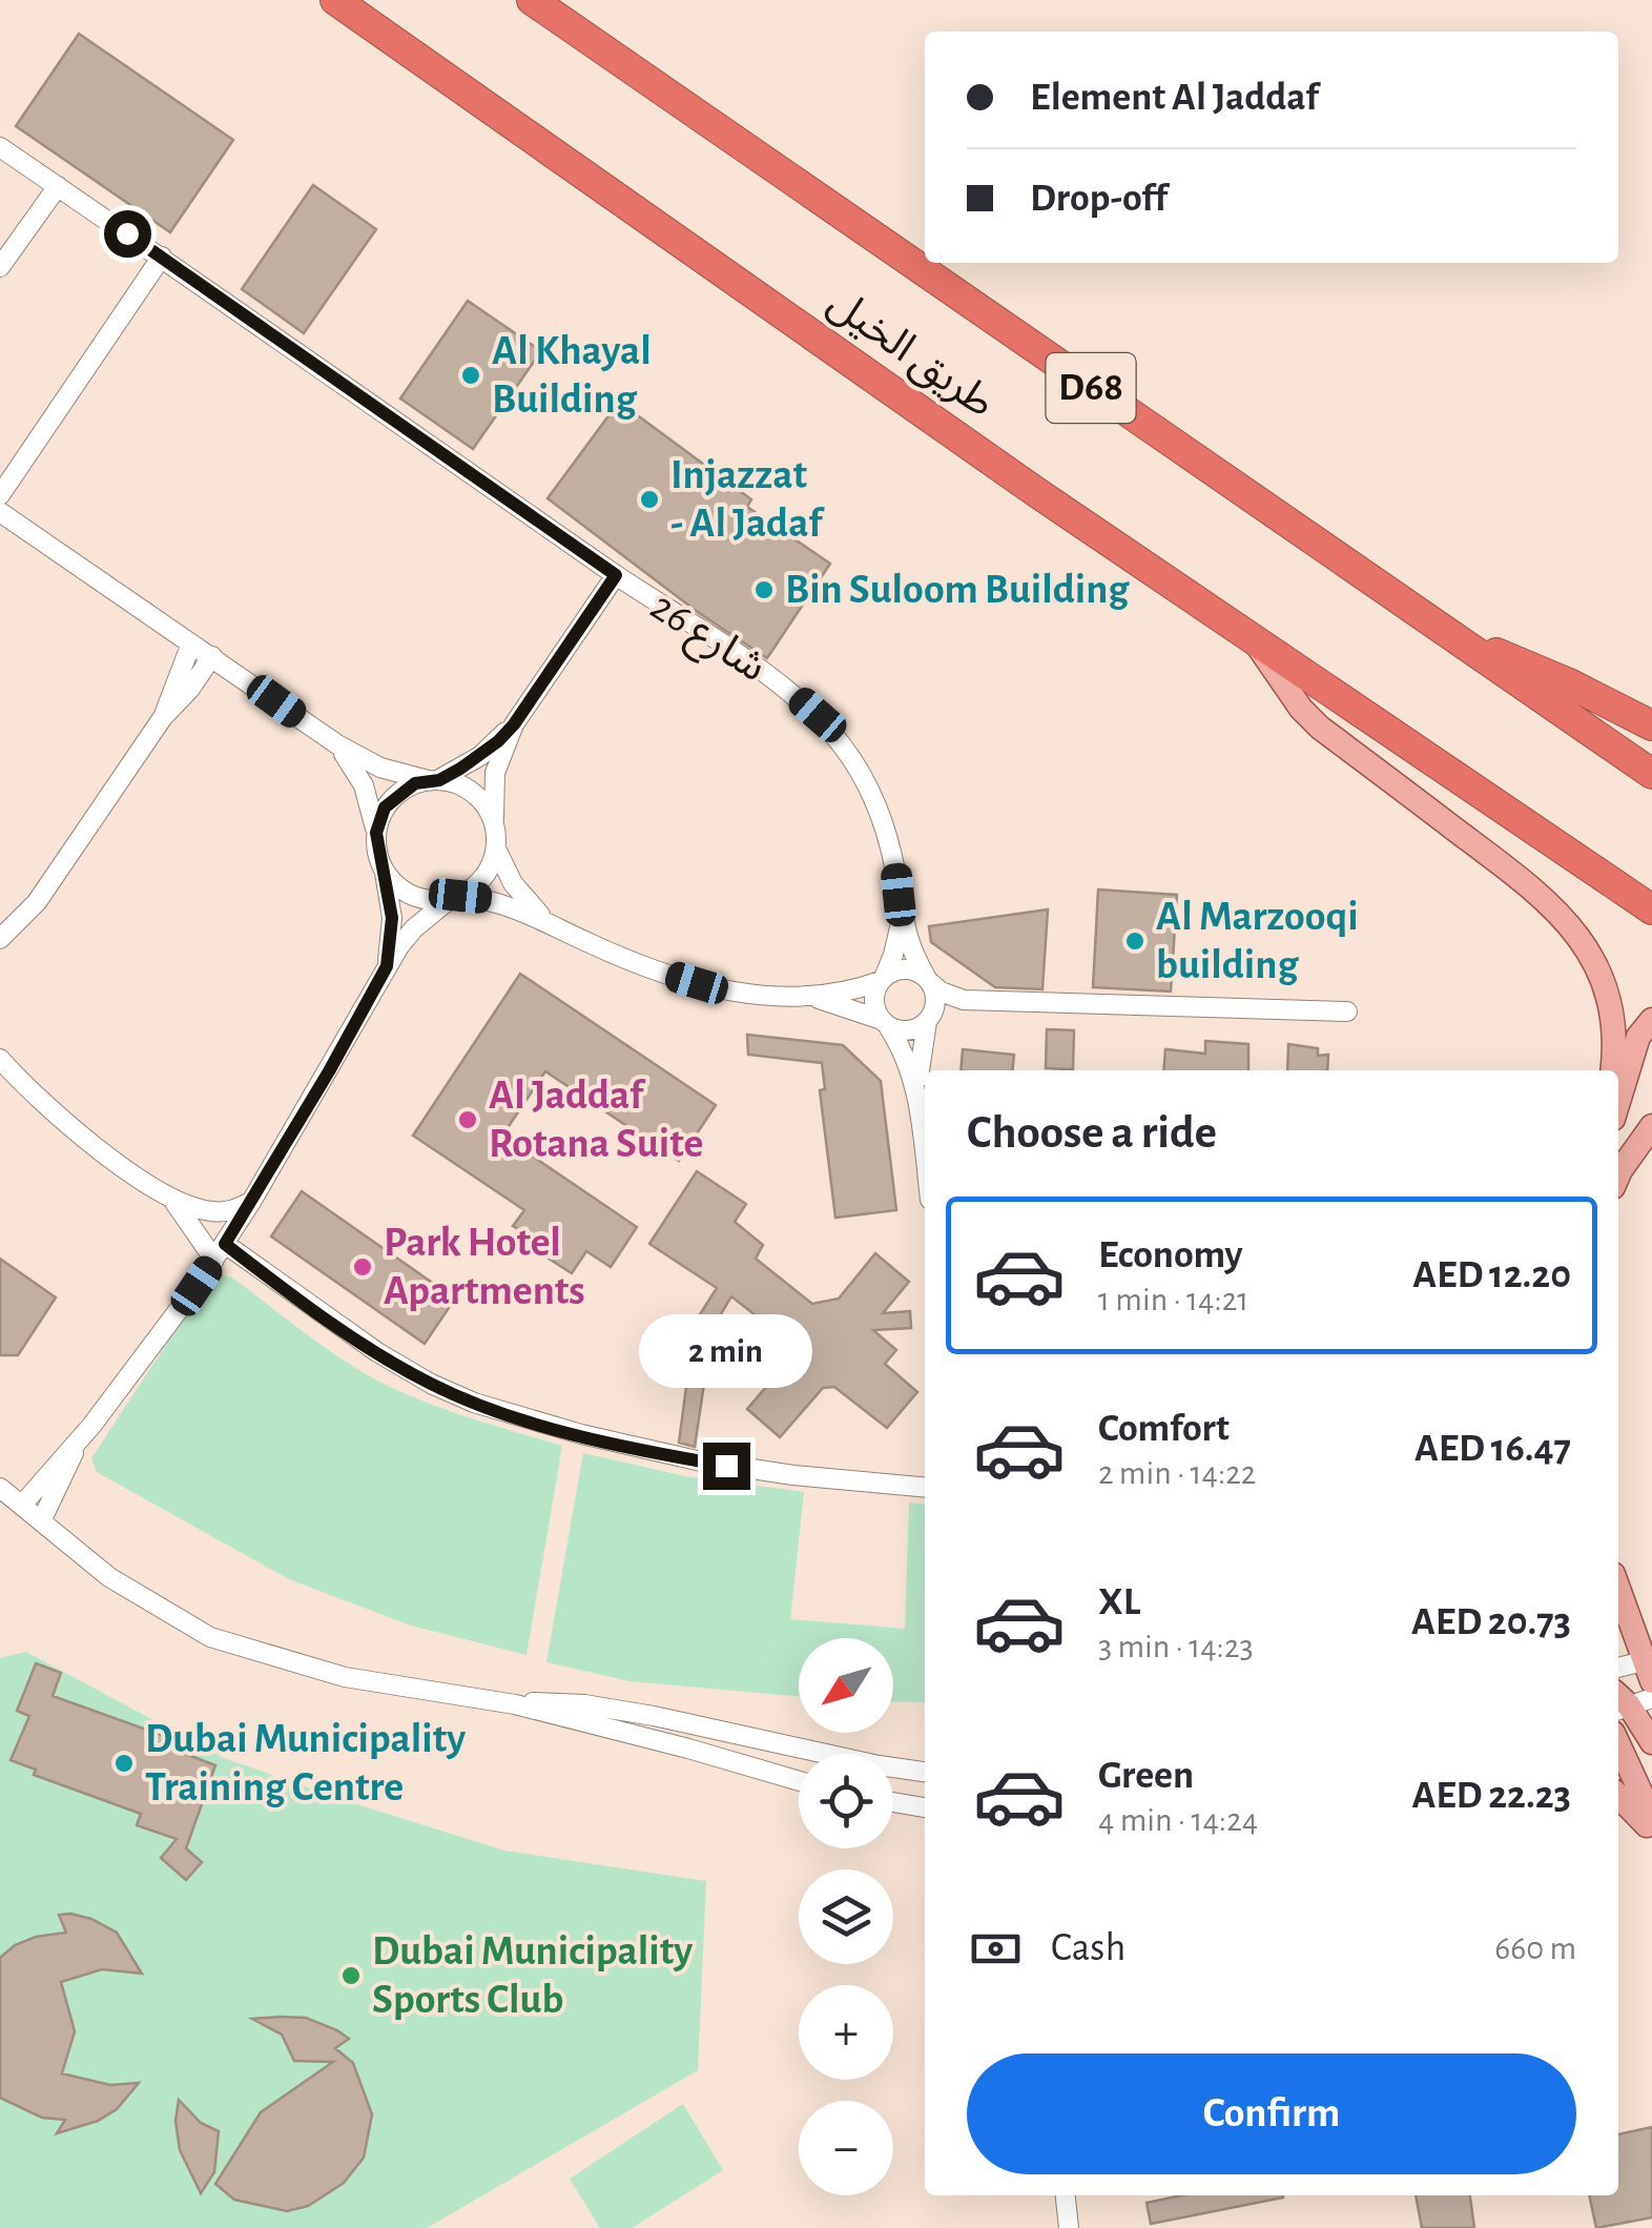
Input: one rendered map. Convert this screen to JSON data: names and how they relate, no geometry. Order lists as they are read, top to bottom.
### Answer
{
  "streets": {
    "highway": ["طريق الخيل", "D68"],
    "street": ["شارع 26"]
  },
  "places": [
    "Al Khayal Building",
    "Injazzat - Al Jadaf",
    "Bin Suloom Building",
    "Al Marzooqi building",
    "Al Jaddaf Rotana Suite",
    "Park Hotel Apartments",
    "Dubai Municipality Training Centre",
    "Dubai Municipality Sports Club"
  ],
  "north": "bottom left",
  "page": {
    "banner": ["Element Al Jaddaf", "Drop-off"],
    "heading": "Choose a ride",
    "list": [
      {
        "name": "Economy",
        "note": "1 min · 14:21",
        "value": "AED 12.20"
      },
      {
        "name": "Comfort",
        "note": "2 min · 14:22",
        "value": "AED 16.47"
      },
      {
        "name": "XL",
        "note": "3 min · 14:23",
        "value": "AED 20.73"
      },
      {
        "name": "Green",
        "note": "4 min · 14:24",
        "value": "AED 22.23"
      }
    ],
    "bubble": "2 min",
    "map_buttons": ["+", "−"],
    "pay": ["Cash", "660 m"],
    "buttons": "Confirm"
  }
}
